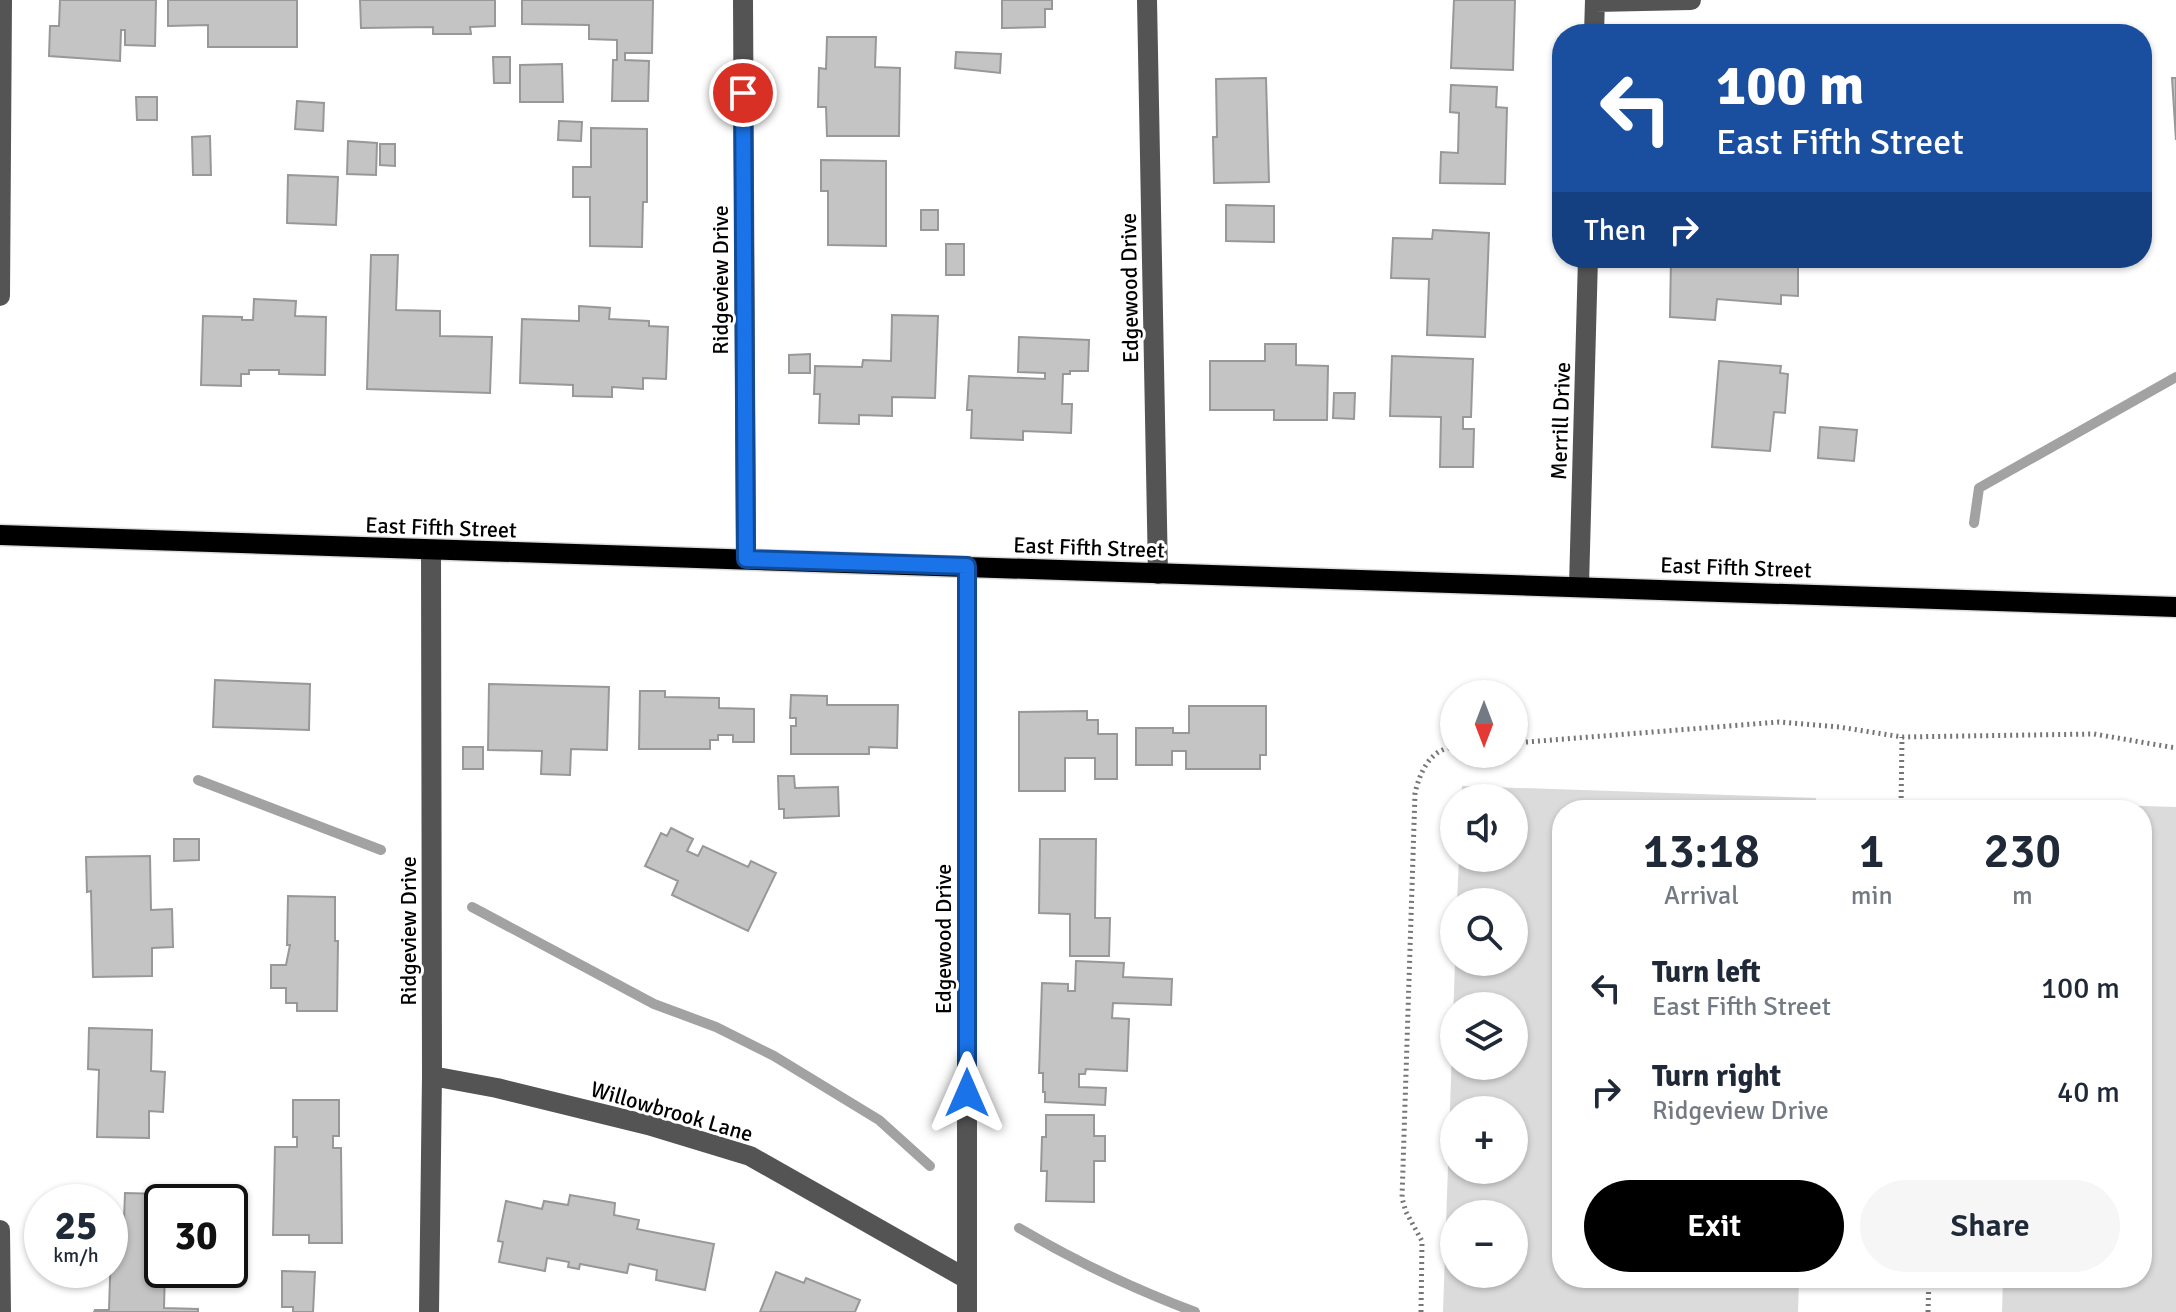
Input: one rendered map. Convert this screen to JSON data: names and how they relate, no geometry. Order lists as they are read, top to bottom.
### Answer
{
  "streets": {
    "main road": ["East Fifth Street"],
    "street": [
      "Ridgeview Drive",
      "Edgewood Drive",
      "Merrill Drive",
      "Willowbrook Lane"
    ]
  },
  "crossings": [
    ["Ridgeview Drive", "East Fifth Street"],
    ["Ridgeview Drive", "Willowbrook Lane"],
    ["Edgewood Drive", "East Fifth Street"],
    ["Edgewood Drive", "Willowbrook Lane"],
    ["Merrill Drive", "East Fifth Street"]
  ],
  "north": "bottom",
  "page": {
    "turn": ["100 m", "East Fifth Street"],
    "then": "Then",
    "map_buttons": ["+", "−"],
    "eta": [
      "13:18",
      "Arrival",
      "1",
      "min",
      "230",
      "m"
    ],
    "list": [
      {
        "name": "Turn left",
        "note": "East Fifth Street",
        "value": "100 m"
      },
      {
        "name": "Turn right",
        "note": "Ridgeview Drive",
        "value": "40 m"
      }
    ],
    "buttons": ["Exit", "Share"],
    "speed": "25 km/h",
    "limit": "30"
  }
}
